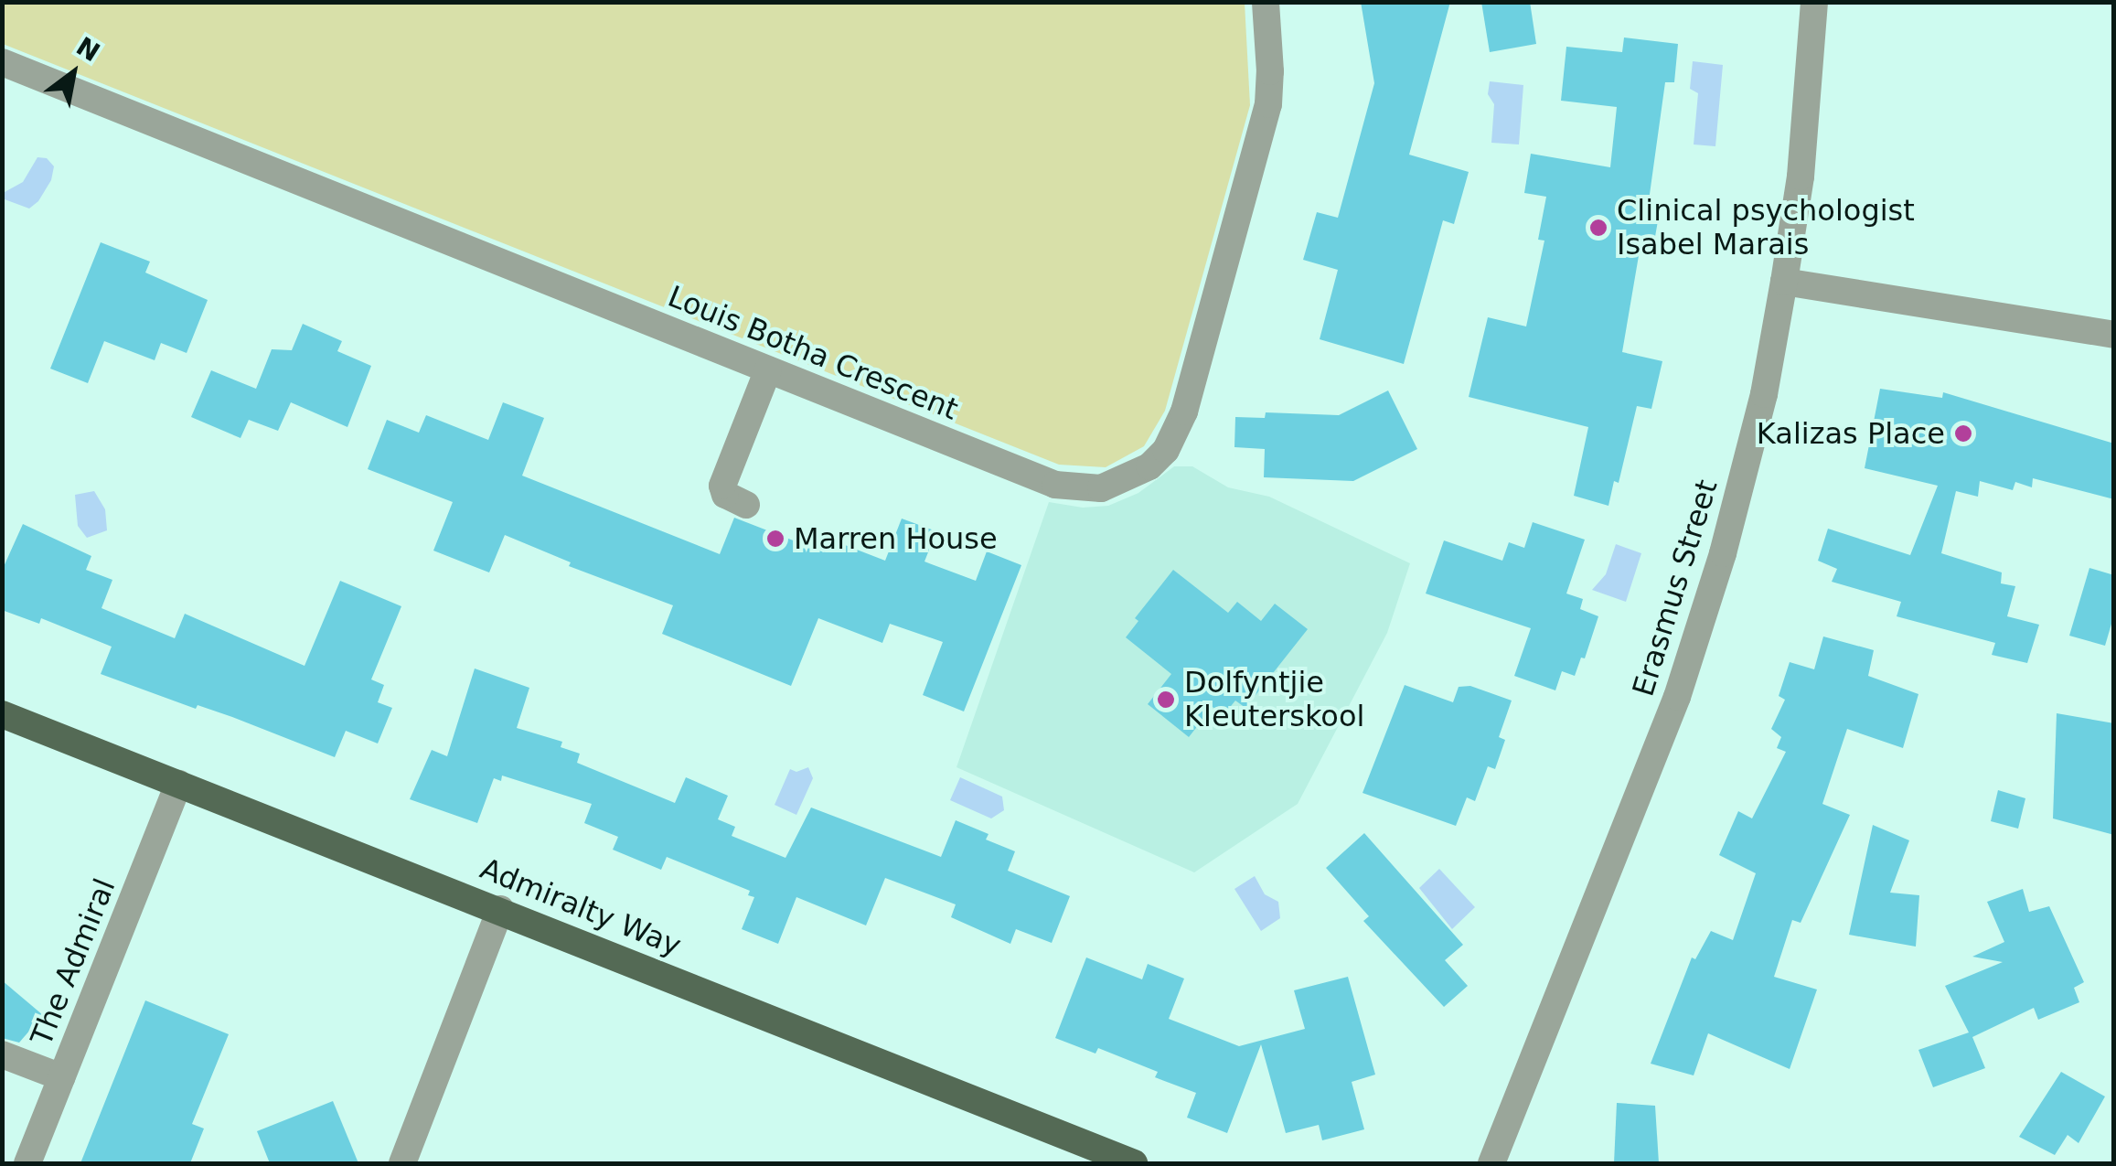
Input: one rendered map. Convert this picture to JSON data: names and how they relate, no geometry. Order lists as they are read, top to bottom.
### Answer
{
  "streets": {
    "main road": ["Admiralty Way"],
    "street": ["Louis Botha Crescent", "Erasmus Street", "The Admiral"]
  },
  "crossings": [
    ["Admiralty Way", "The Admiral"]
  ],
  "places": [
    "Clinical psychologist Isabel Marais",
    "Kalizas Place",
    "Marren House",
    "Dolfyntjie Kleuterskool"
  ],
  "north": "top right"
}
